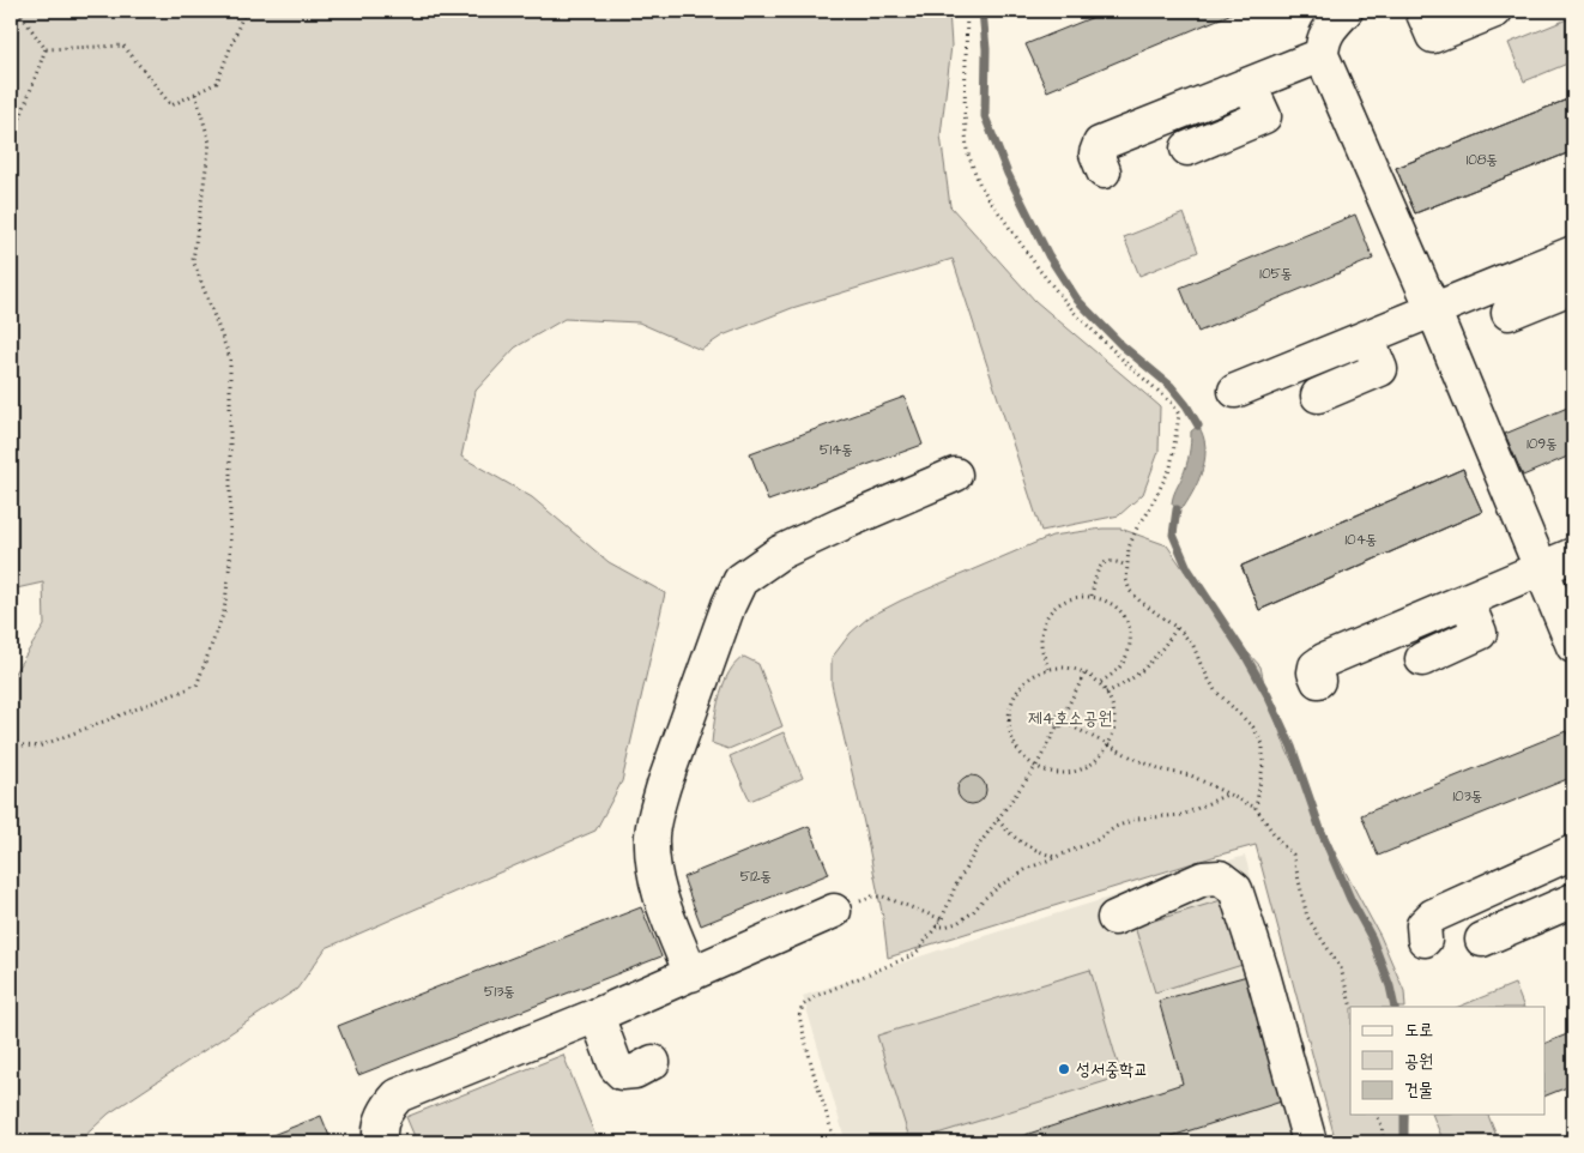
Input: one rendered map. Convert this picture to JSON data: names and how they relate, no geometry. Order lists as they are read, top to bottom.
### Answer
{
  "parks": ["제4호소공원"],
  "places": ["성서중학교"],
  "house_numbers": [
    "108동",
    "105동",
    "109동",
    "514동",
    "104동",
    "103동",
    "512동",
    "513동"
  ],
  "legend": ["도로", "공원", "건물"]
}
